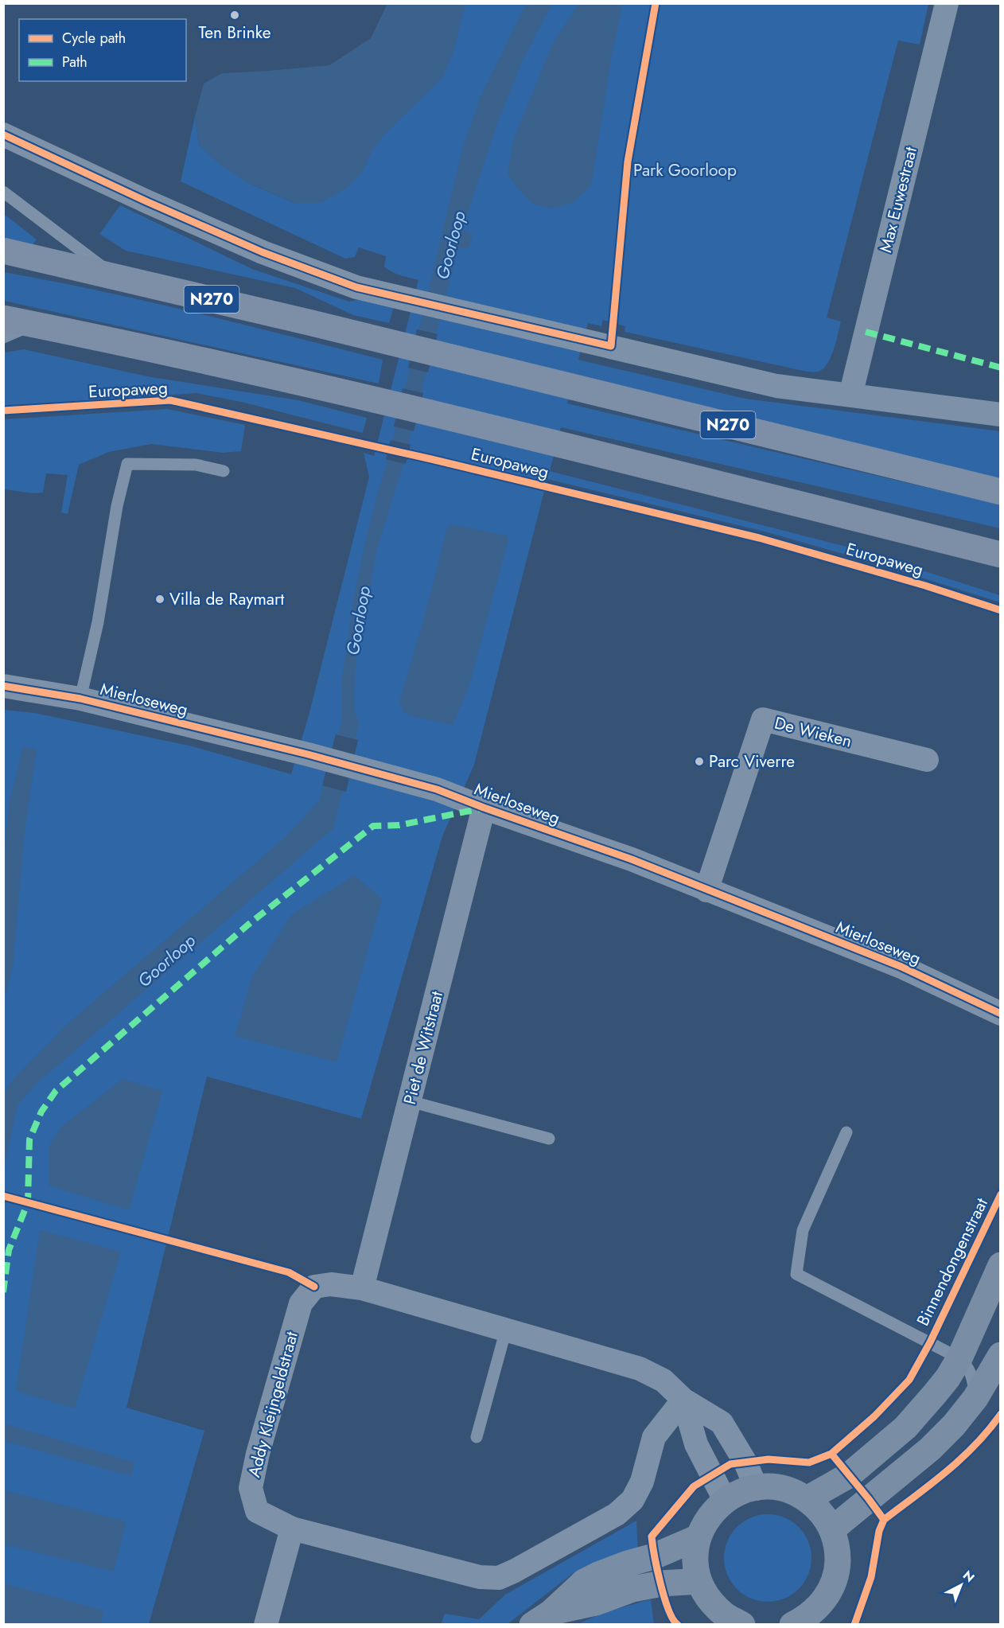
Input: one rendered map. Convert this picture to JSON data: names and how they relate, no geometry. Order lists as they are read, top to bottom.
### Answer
{
  "streets": {
    "main road": ["N270", "Europaweg"],
    "street": [
      "Max Euwestraat",
      "Mierloseweg",
      "De Wieken",
      "Piet de Witstraat",
      "Addy Kleijngeldstraat"
    ],
    "cycle path": ["Binnendongenstraat"]
  },
  "crossings": [
    ["Mierloseweg", "De Wieken"],
    ["Mierloseweg", "Piet de Witstraat"],
    ["Piet de Witstraat", "Addy Kleijngeldstraat"]
  ],
  "water": ["Goorloop"],
  "parks": ["Park Goorloop"],
  "places": ["Ten Brinke", "Villa de Raymart", "Parc Viverre"],
  "legend": ["Cycle path", "Path"],
  "north": "top right"
}
